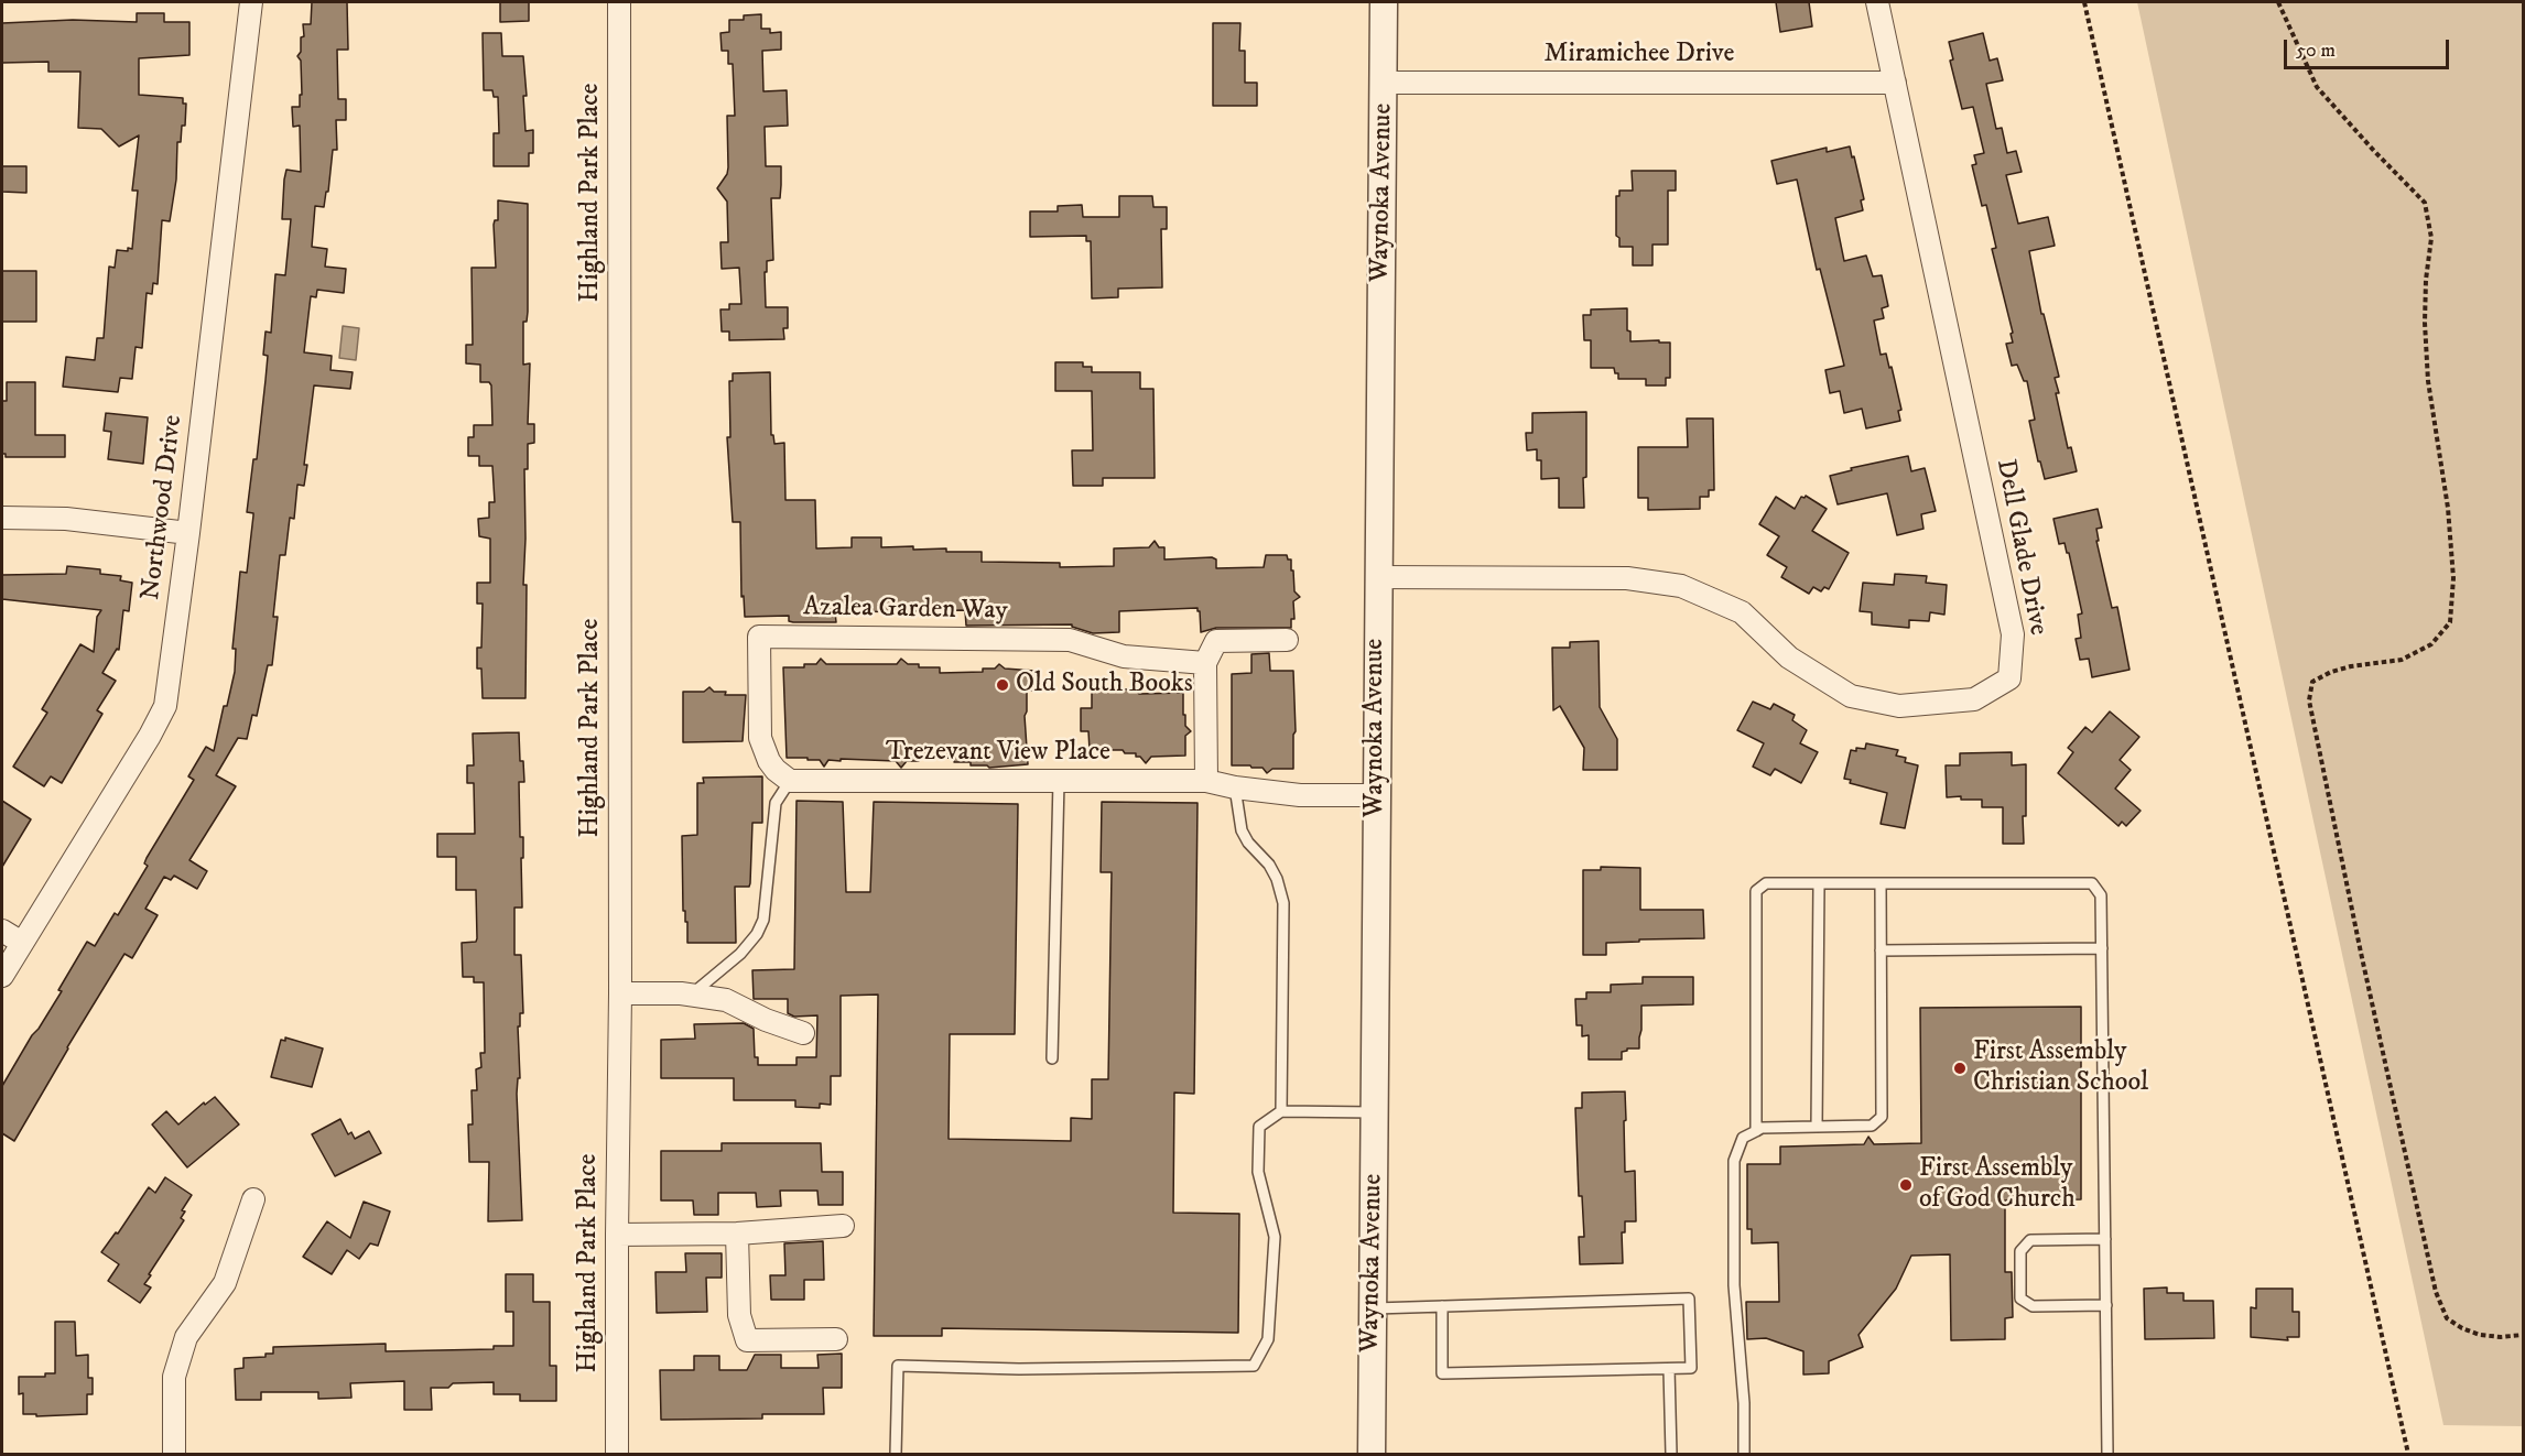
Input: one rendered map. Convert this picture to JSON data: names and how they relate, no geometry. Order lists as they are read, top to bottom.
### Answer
{
  "streets": {
    "street": [
      "Miramichee Drive",
      "Highland Park Place",
      "Waynoka Avenue",
      "Northwood Drive",
      "Dell Glade Drive",
      "Azalea Garden Way",
      "Trezevant View Place"
    ]
  },
  "crossings": [
    ["Miramichee Drive", "Waynoka Avenue"],
    ["Miramichee Drive", "Dell Glade Drive"],
    ["Waynoka Avenue", "Dell Glade Drive"],
    ["Azalea Garden Way", "Trezevant View Place"]
  ],
  "places": ["Old South Books", "First Assembly Christian School", "First Assembly of God Church"],
  "scale_bar": "50 m"
}
